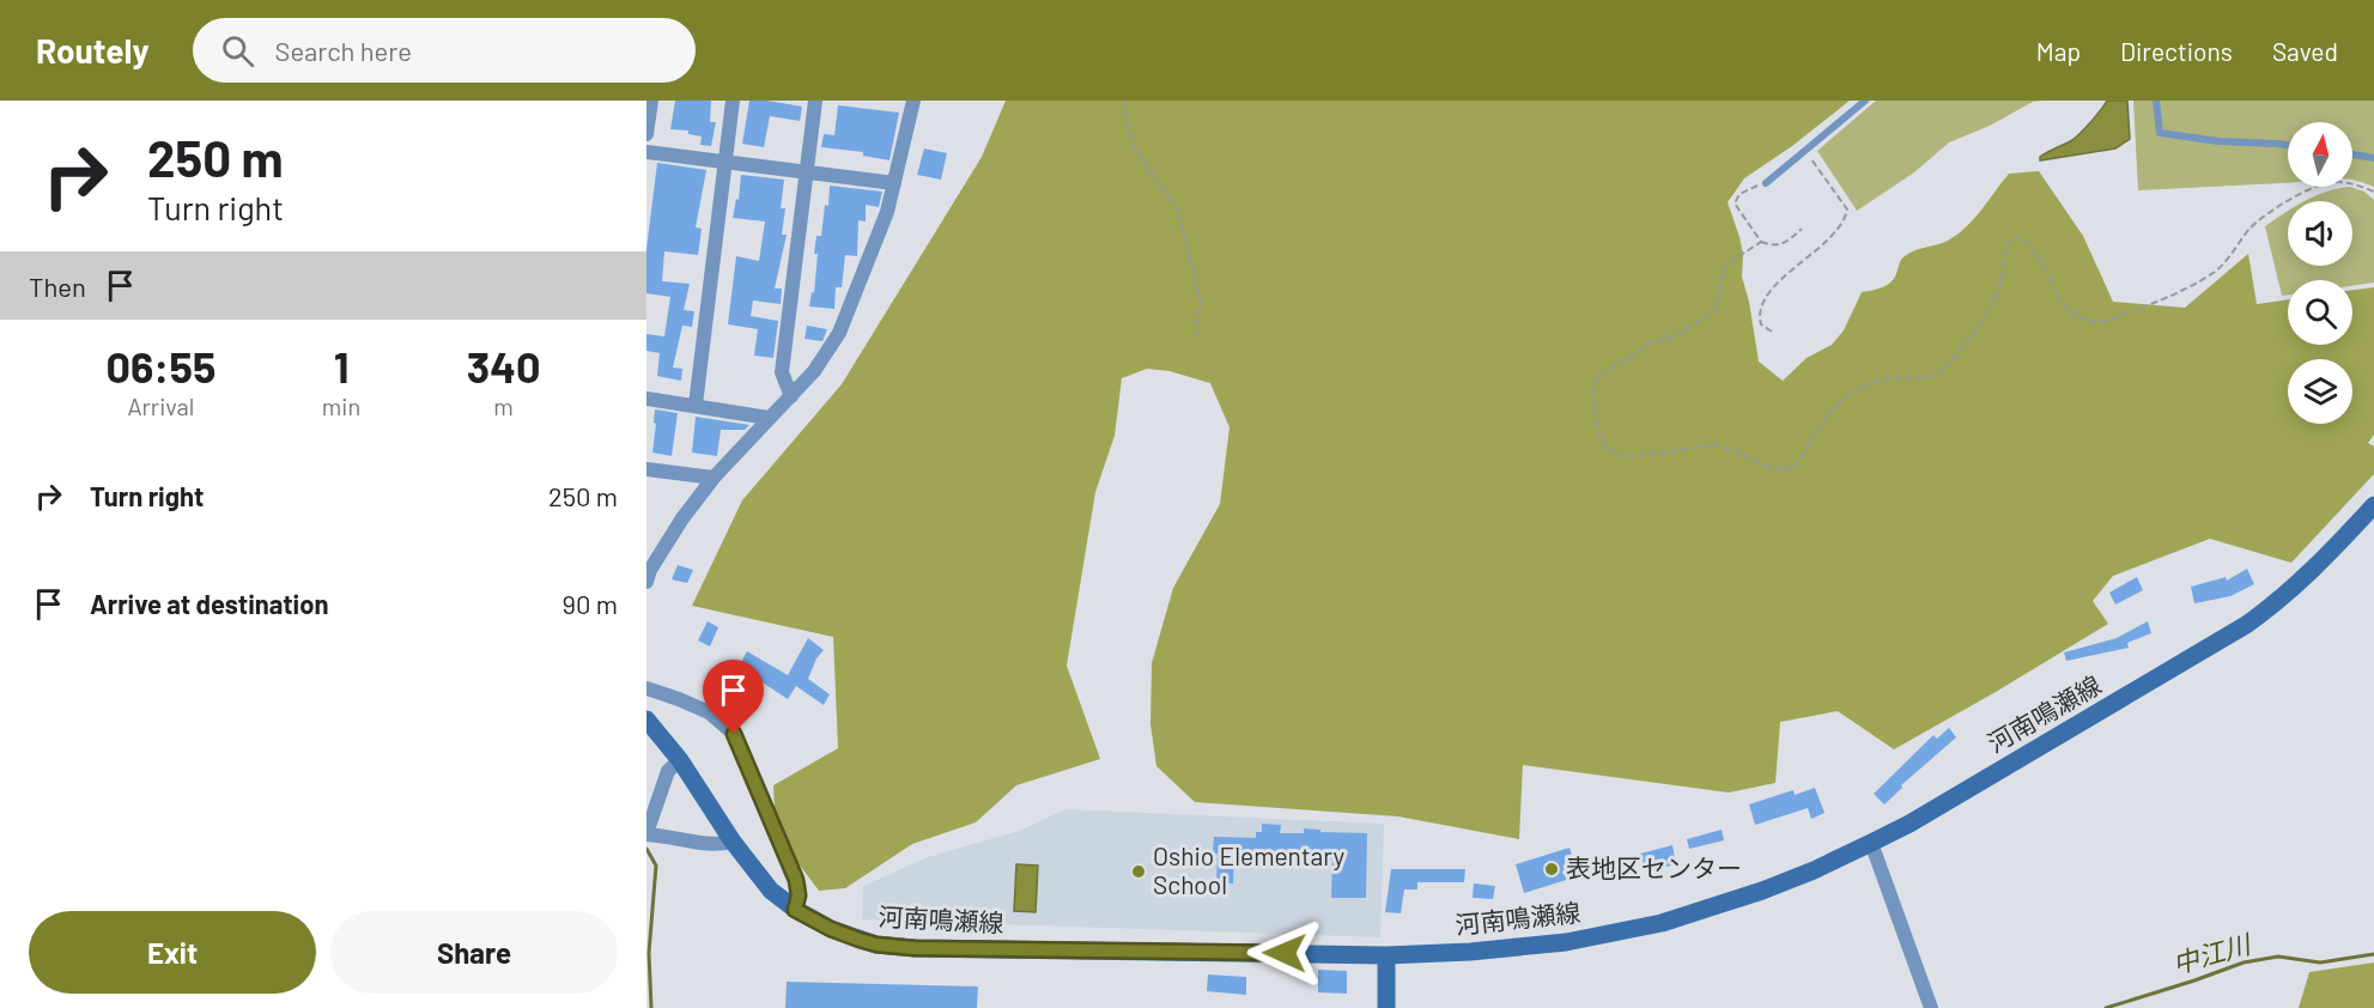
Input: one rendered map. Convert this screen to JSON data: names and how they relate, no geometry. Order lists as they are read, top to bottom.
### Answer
{
  "streets": {
    "main road": ["河南鳴瀬線"]
  },
  "water": ["中江川"],
  "places": ["表地区センター", "Oshio Elementary School"],
  "north": "top",
  "page": {
    "header": "Routely",
    "search": "Search here",
    "nav": ["Map", "Directions", "Saved"],
    "turn": ["250 m", "Turn right"],
    "then": "Then",
    "eta": [
      "06:55",
      "Arrival",
      "1",
      "min",
      "340",
      "m"
    ],
    "list": [
      {
        "name": "Turn right",
        "value": "250 m"
      },
      {
        "name": "Arrive at destination",
        "value": "90 m"
      }
    ],
    "buttons": ["Exit", "Share"]
  }
}
